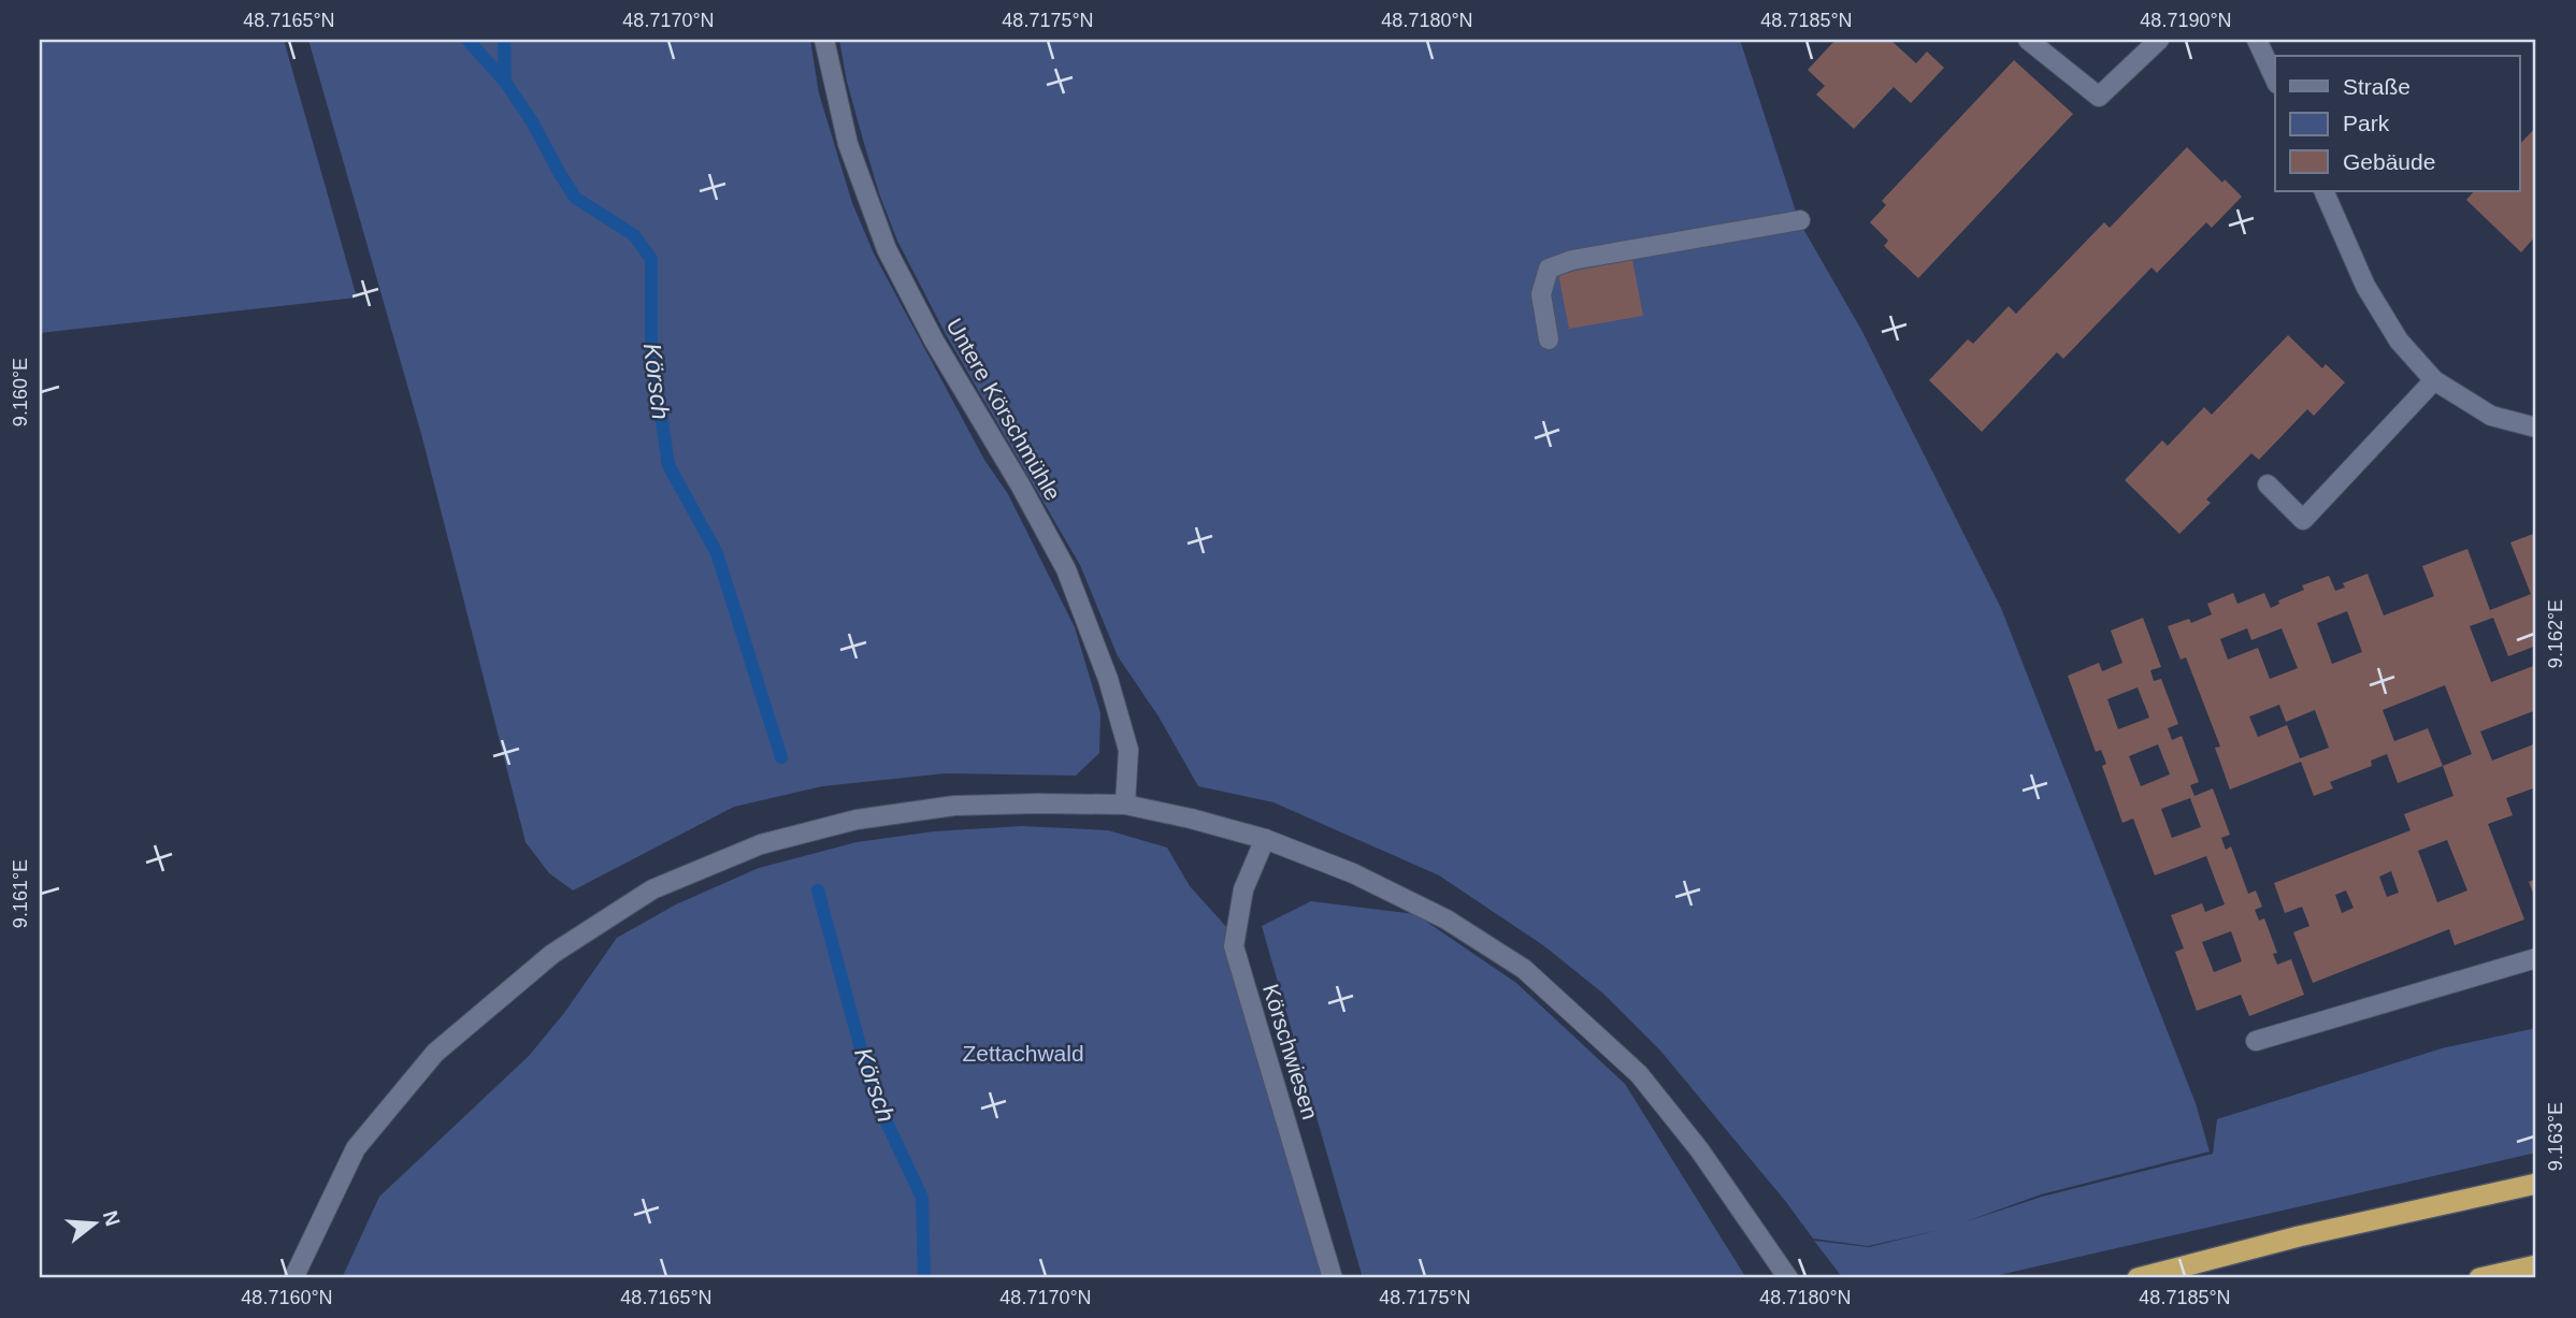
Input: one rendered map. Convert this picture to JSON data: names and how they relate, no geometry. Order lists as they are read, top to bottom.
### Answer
{
  "streets": {
    "street": ["Untere Körschmühle", "Körschwiesen"]
  },
  "water": ["Körsch"],
  "parks": ["Zettachwald"],
  "legend": ["Straße", "Park", "Gebäude"],
  "north": "right",
  "coordinates": [
    "48.7165°N",
    "48.7170°N",
    "48.7175°N",
    "48.7180°N",
    "48.7185°N",
    "48.7190°N",
    "9.160°E",
    "9.162°E",
    "9.161°E",
    "9.163°E",
    "48.7160°N"
  ]
}
